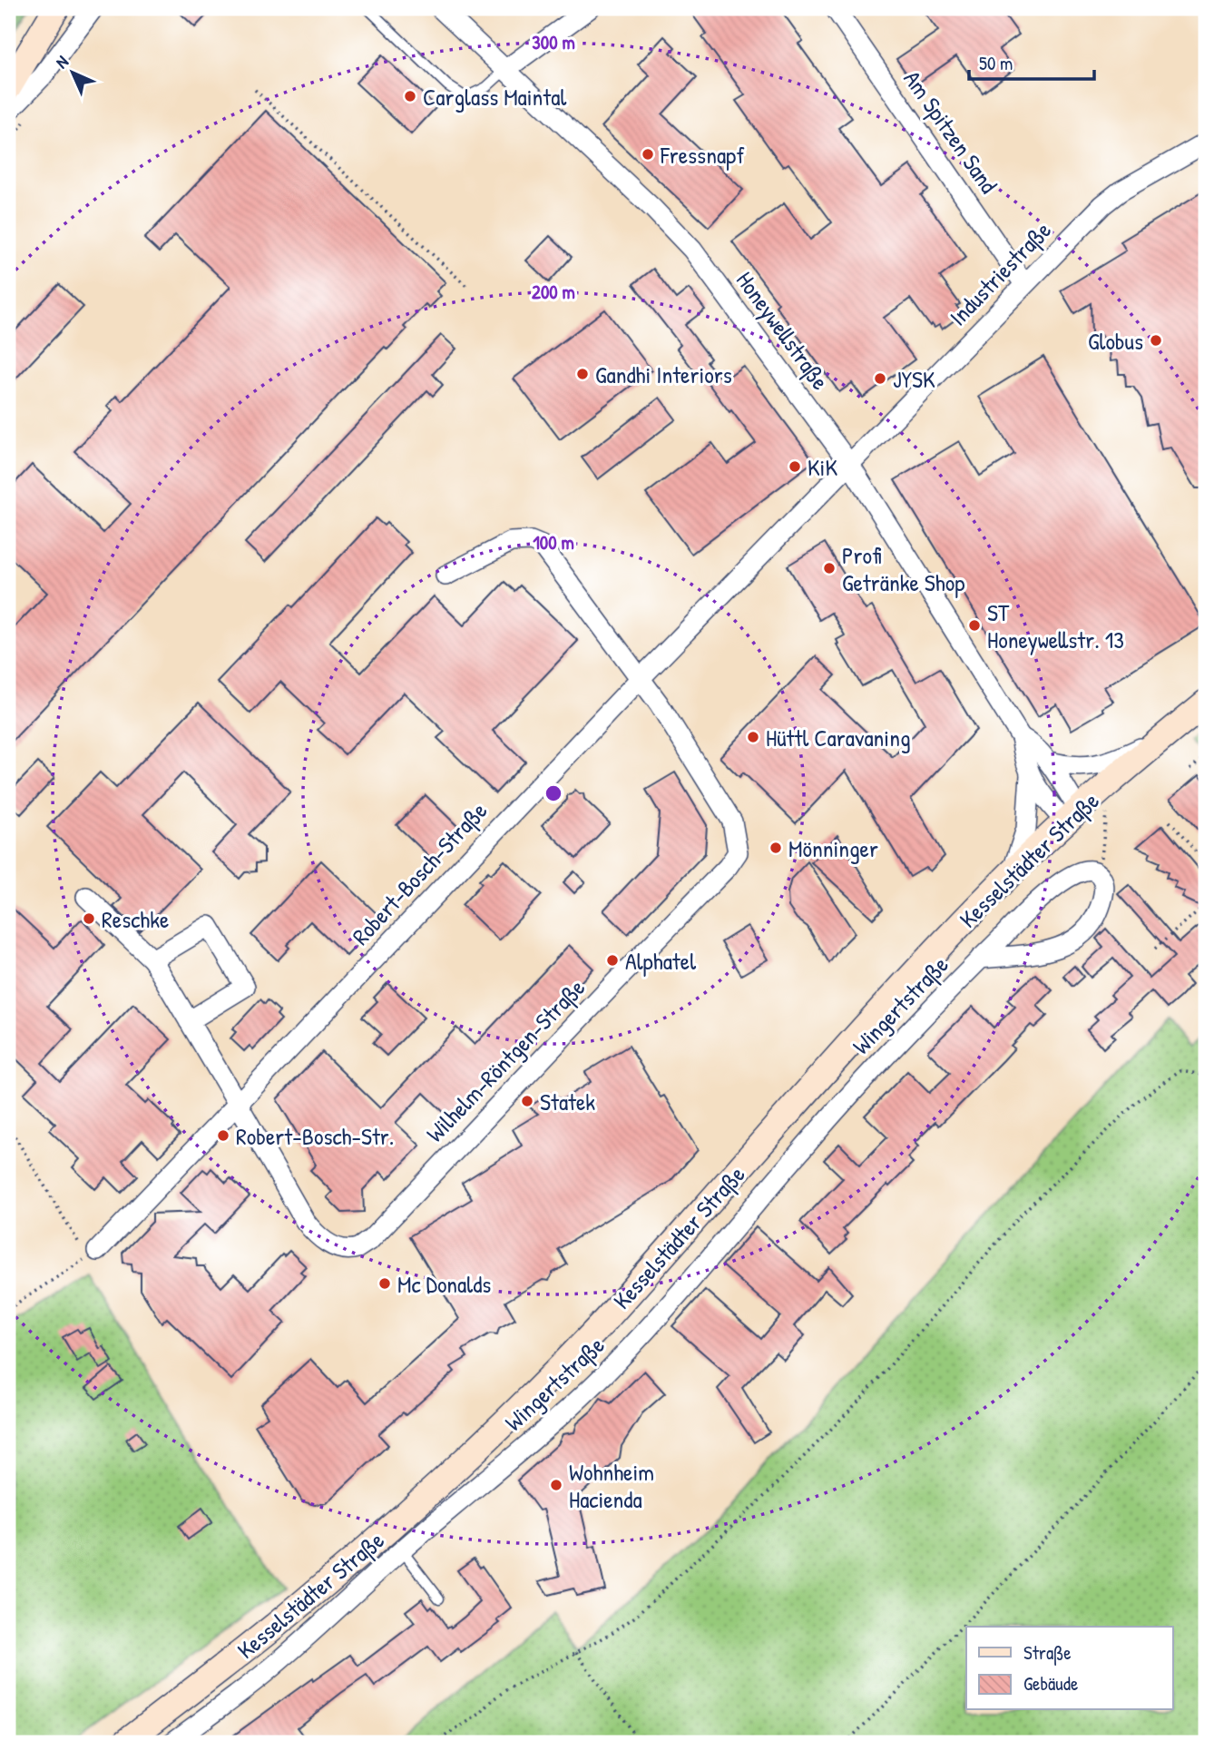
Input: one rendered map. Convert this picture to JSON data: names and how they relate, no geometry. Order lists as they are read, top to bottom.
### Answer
{
  "streets": {
    "main road": ["Kesselstädter Straße"],
    "street": [
      "Am Spitzen Sand",
      "Industriestraße",
      "Honeywellstraße",
      "Robert-Bosch-Straße",
      "Wingertstraße",
      "Wilhelm-Röntgen-Straße"
    ]
  },
  "crossings": [
    ["Am Spitzen Sand", "Industriestraße"],
    ["Industriestraße", "Honeywellstraße"],
    ["Industriestraße", "Robert-Bosch-Straße"],
    ["Honeywellstraße", "Kesselstädter Straße"],
    ["Honeywellstraße", "Robert-Bosch-Straße"],
    ["Robert-Bosch-Straße", "Wilhelm-Röntgen-Straße"]
  ],
  "places": [
    "Carglass Maintal",
    "Fressnapf",
    "Globus",
    "Gandhi Interiors",
    "JYSK",
    "KiK",
    "Profi Getränke Shop",
    "ST Honeywellstr. 13",
    "Hüttl Caravaning",
    "Mönninger",
    "Reschke",
    "Alphatel",
    "Statek",
    "Robert-Bosch-Str.",
    "Mc Donalds",
    "Wohnheim Hacienda"
  ],
  "legend": ["Straße", "Gebäude"],
  "scale_bar": "50 m",
  "north": "top left",
  "rings": ["300 m", "200 m", "100 m"]
}
